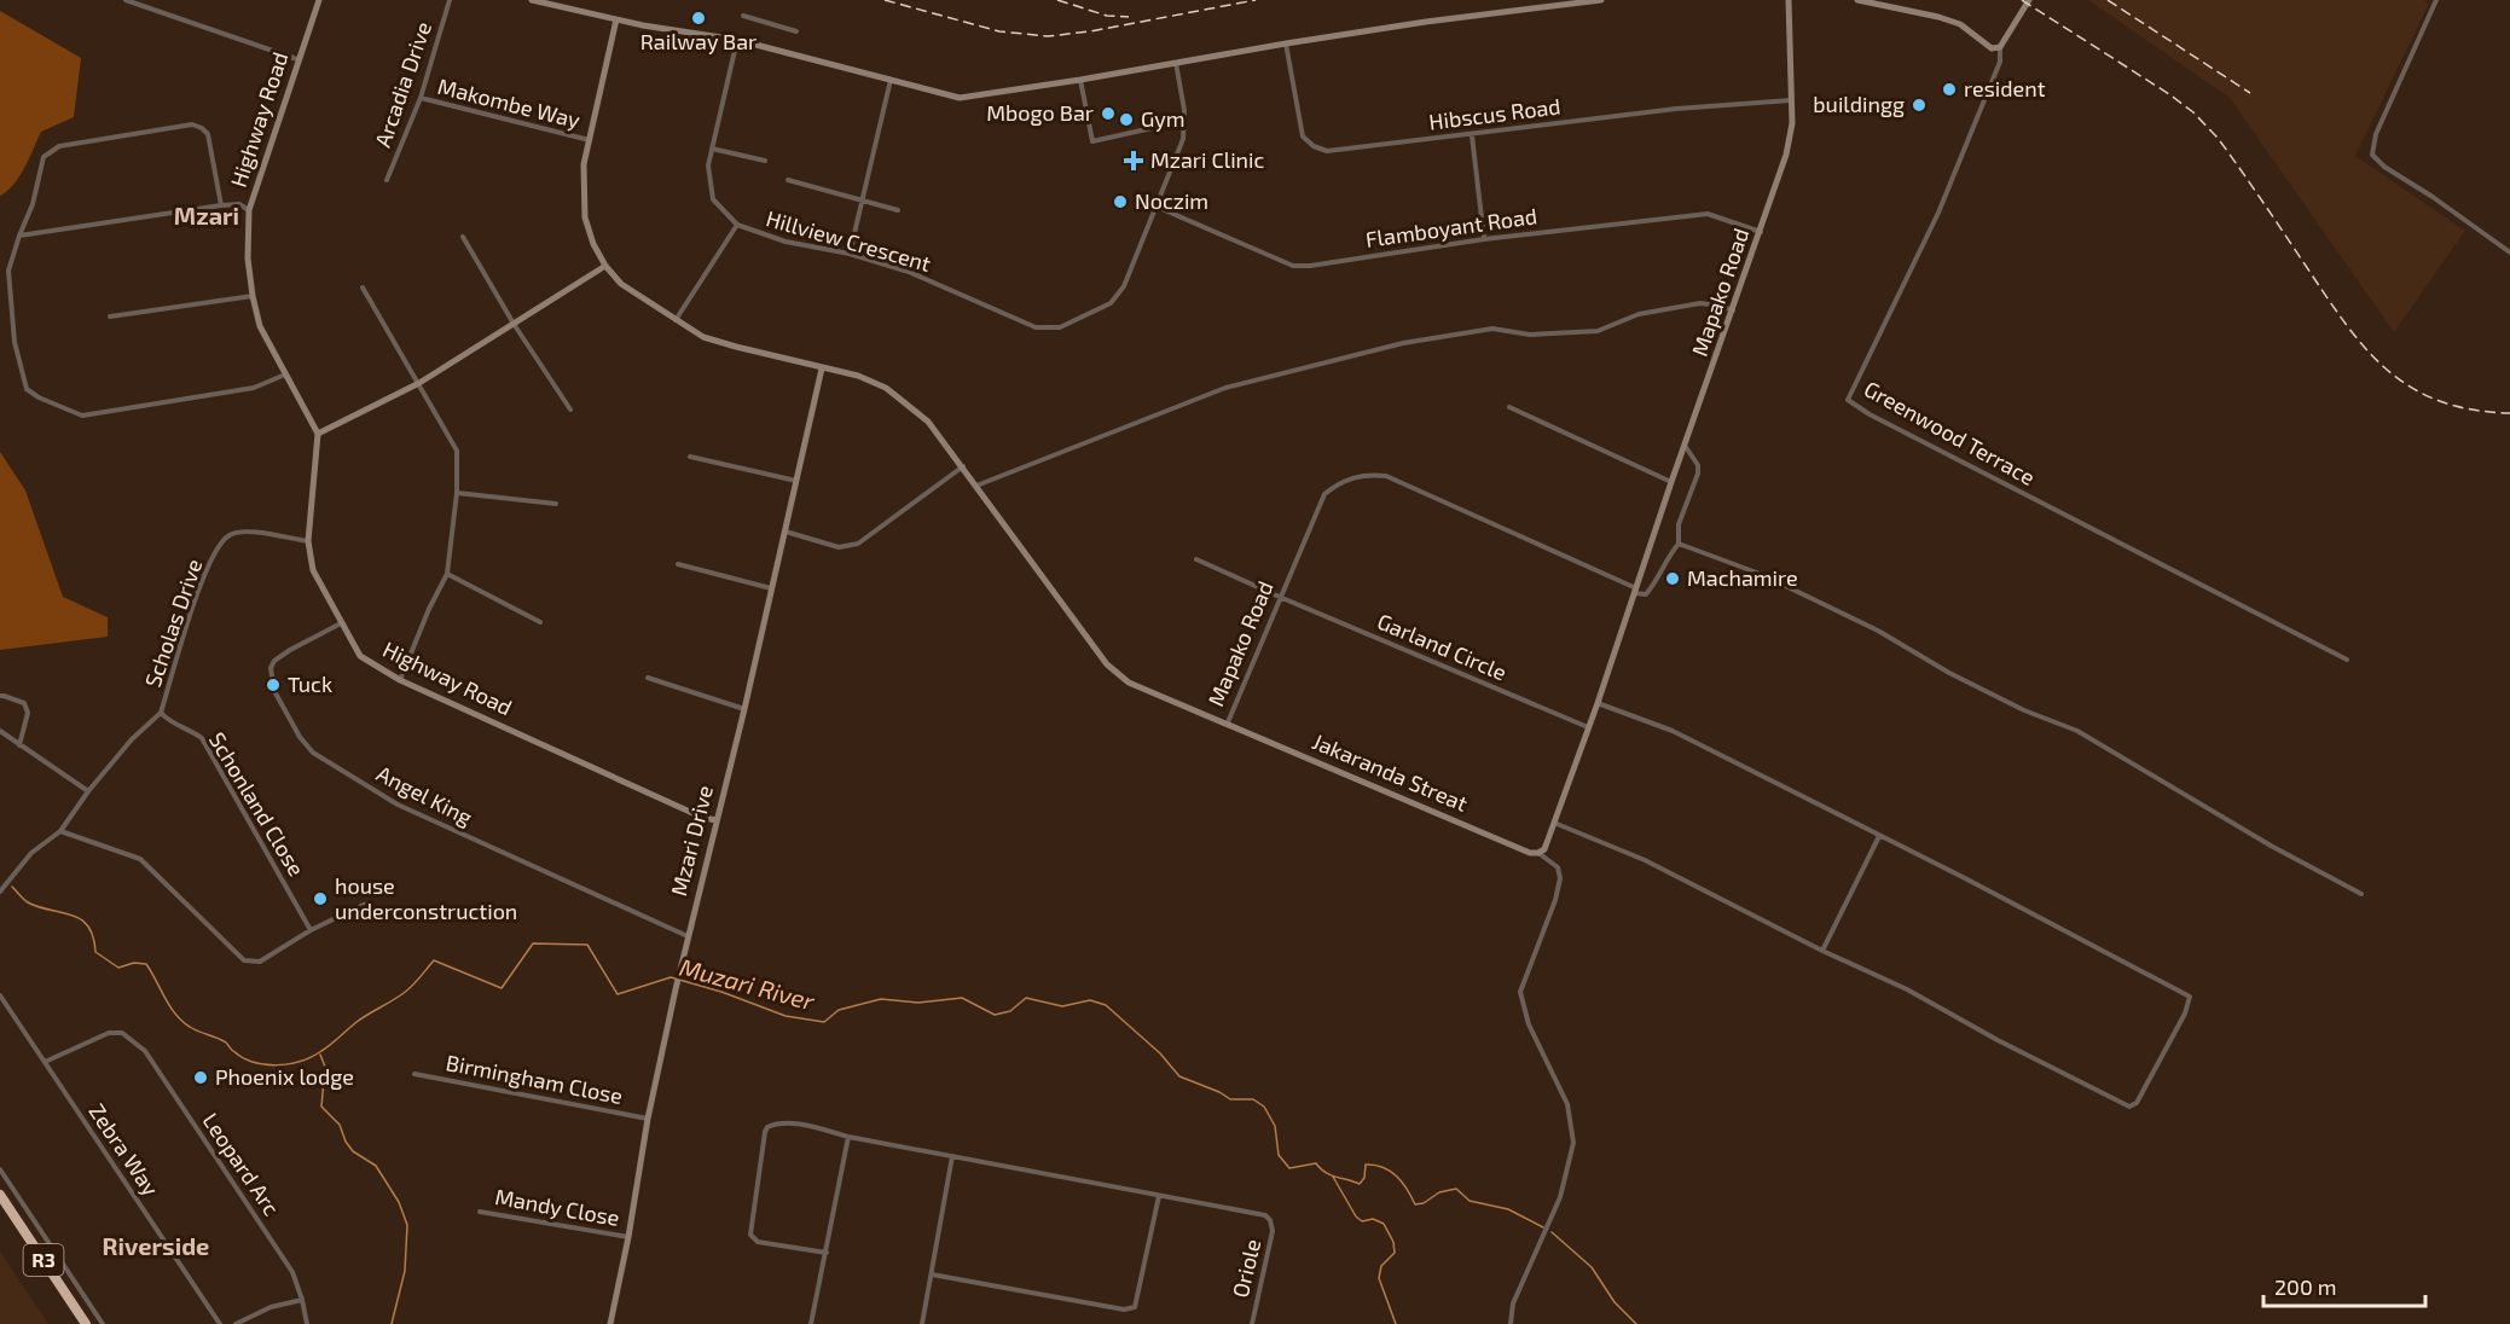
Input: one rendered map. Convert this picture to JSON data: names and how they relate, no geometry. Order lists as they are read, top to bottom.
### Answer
{
  "streets": {
    "highway": ["R3"],
    "street": [
      "Arcadia Drive",
      "Makombe Way",
      "Hibscus Road",
      "Highway Road",
      "Flamboyant Road",
      "Hillview Crescent",
      "Mapako Road",
      "Greenwood Terrace",
      "Scholas Drive",
      "Garland Circle",
      "Jakaranda Streat",
      "Angel King",
      "Schonland Close",
      "Mzari Drive",
      "Birmingham Close",
      "Zebra Way",
      "Leopard Arc",
      "Mandy Close",
      "Oriole"
    ]
  },
  "crossings": [
    ["Arcadia Drive", "Makombe Way"],
    ["Hibscus Road", "Mapako Road"],
    ["Highway Road", "Scholas Drive"],
    ["Highway Road", "Angel King"],
    ["Highway Road", "Mzari Drive"],
    ["Flamboyant Road", "Hillview Crescent"],
    ["Flamboyant Road", "Mapako Road"],
    ["Mapako Road", "Garland Circle"],
    ["Mapako Road", "Jakaranda Streat"],
    ["Scholas Drive", "Schonland Close"],
    ["Jakaranda Streat", "Mzari Drive"],
    ["Angel King", "Mzari Drive"],
    ["Mzari Drive", "Birmingham Close"],
    ["Mzari Drive", "Mandy Close"],
    ["Zebra Way", "Leopard Arc"]
  ],
  "districts": ["Mzari", "Riverside"],
  "water": ["Muzari River"],
  "places": {
    "other": [
      "Railway Bar",
      "resident",
      "buildingg",
      "Mbogo Bar",
      "Gym",
      "Noczim",
      "Machamire",
      "Tuck",
      "house underconstruction",
      "Phoenix lodge"
    ],
    "health": ["Mzari Clinic"]
  },
  "scale_bar": "200 m"
}
